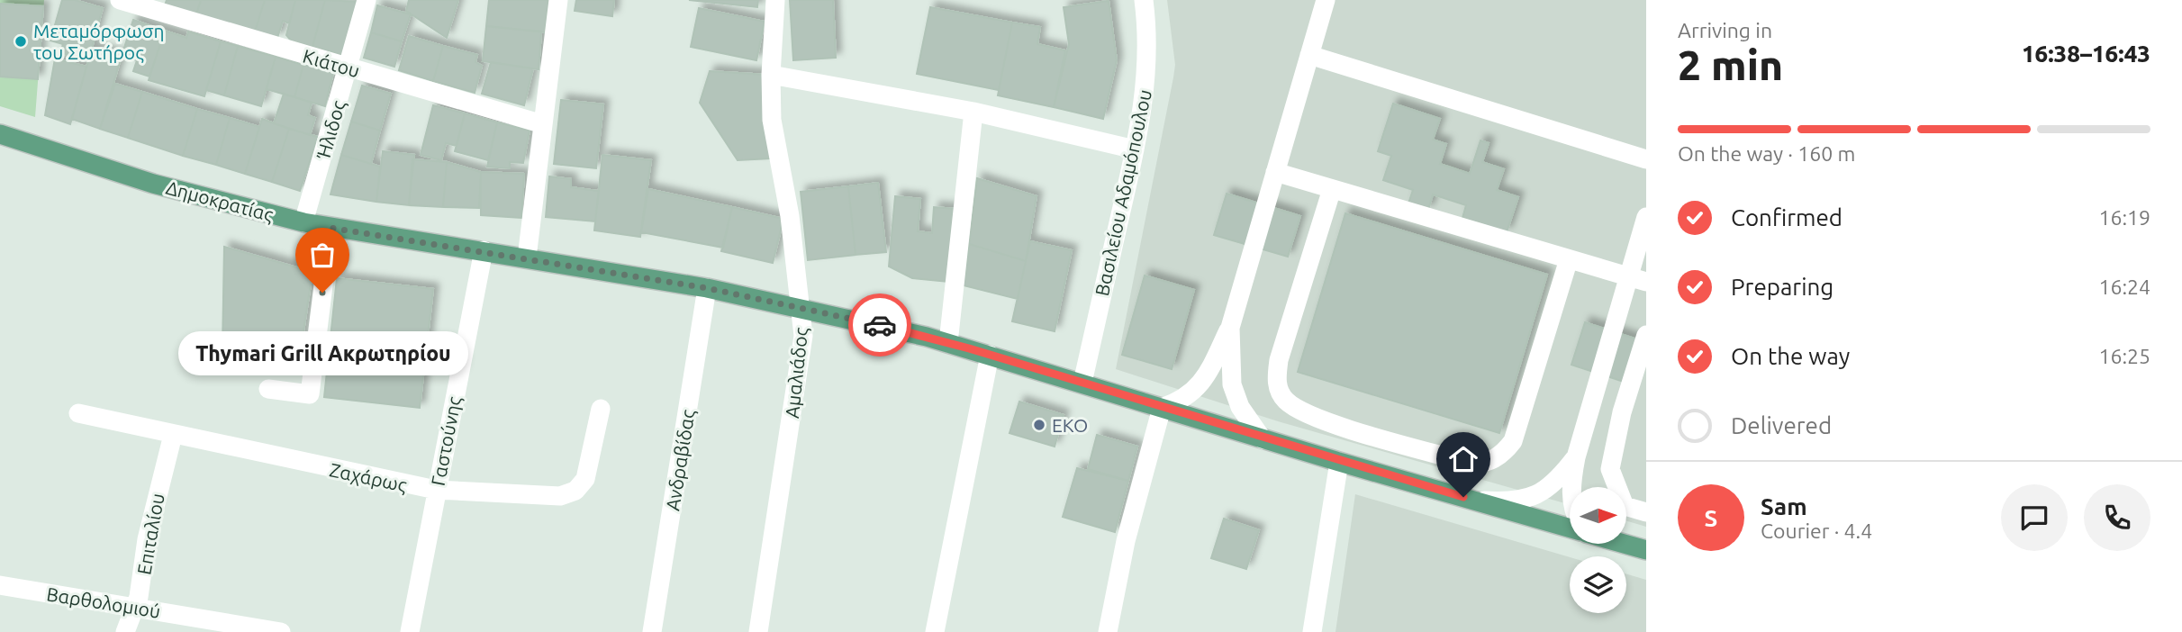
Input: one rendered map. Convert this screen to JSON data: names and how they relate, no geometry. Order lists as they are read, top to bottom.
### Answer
{
  "streets": {
    "main road": ["Δημοκρατίας"],
    "street": [
      "Κιάτου",
      "Ήλιδος",
      "Βασιλείου Αδαμόπουλου",
      "Αμαλιάδος",
      "Γαστούνης",
      "Ανδραβίδας",
      "Ζαχάρως",
      "Επιταλίου",
      "Βαρθολομιού"
    ]
  },
  "crossings": [
    ["Κιάτου", "Ήλιδος"],
    ["Ήλιδος", "Δημοκρατίας"],
    ["Βασιλείου Αδαμόπουλου", "Δημοκρατίας"],
    ["Δημοκρατίας", "Αμαλιάδος"],
    ["Δημοκρατίας", "Γαστούνης"],
    ["Δημοκρατίας", "Ανδραβίδας"],
    ["Γαστούνης", "Ζαχάρως"],
    ["Ζαχάρως", "Επιταλίου"],
    ["Επιταλίου", "Βαρθολομιού"]
  ],
  "places": ["Μεταμόρφωση του Σωτήρος", "Thymari Grill Ακρωτηρίου", "EKO"],
  "north": "right",
  "page": {
    "heading": ["2 min", "Arriving in", "16:38–16:43"],
    "panel": ["Sam", "Courier · 4.4"],
    "bar": "On the way · 160 m",
    "list": [
      ["Confirmed", "16:19"],
      ["Preparing", "16:24"],
      ["On the way", "16:25"],
      "Delivered"
    ],
    "bubble": "Thymari Grill Ακρωτηρίου",
    "round": "S"
  }
}
